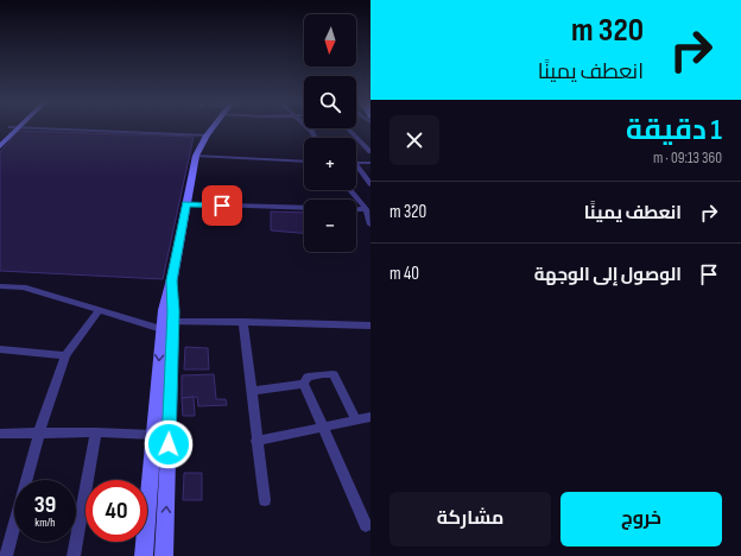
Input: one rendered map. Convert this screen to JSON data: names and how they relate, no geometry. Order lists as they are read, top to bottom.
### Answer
{
  "north": "bottom",
  "page": {
    "turn": ["320 m", "انعطف يمينًا"],
    "map_buttons": ["+", "−"],
    "heading": ["1 دقيقة", "360 m · 09:13"],
    "list": [
      {
        "name": "انعطف يمينًا",
        "value": "320 m"
      },
      {
        "name": "الوصول إلى الوجهة",
        "value": "40 m"
      }
    ],
    "speed": "39 km/h",
    "limit": "40",
    "buttons": ["خروج", "مشاركة"]
  }
}
